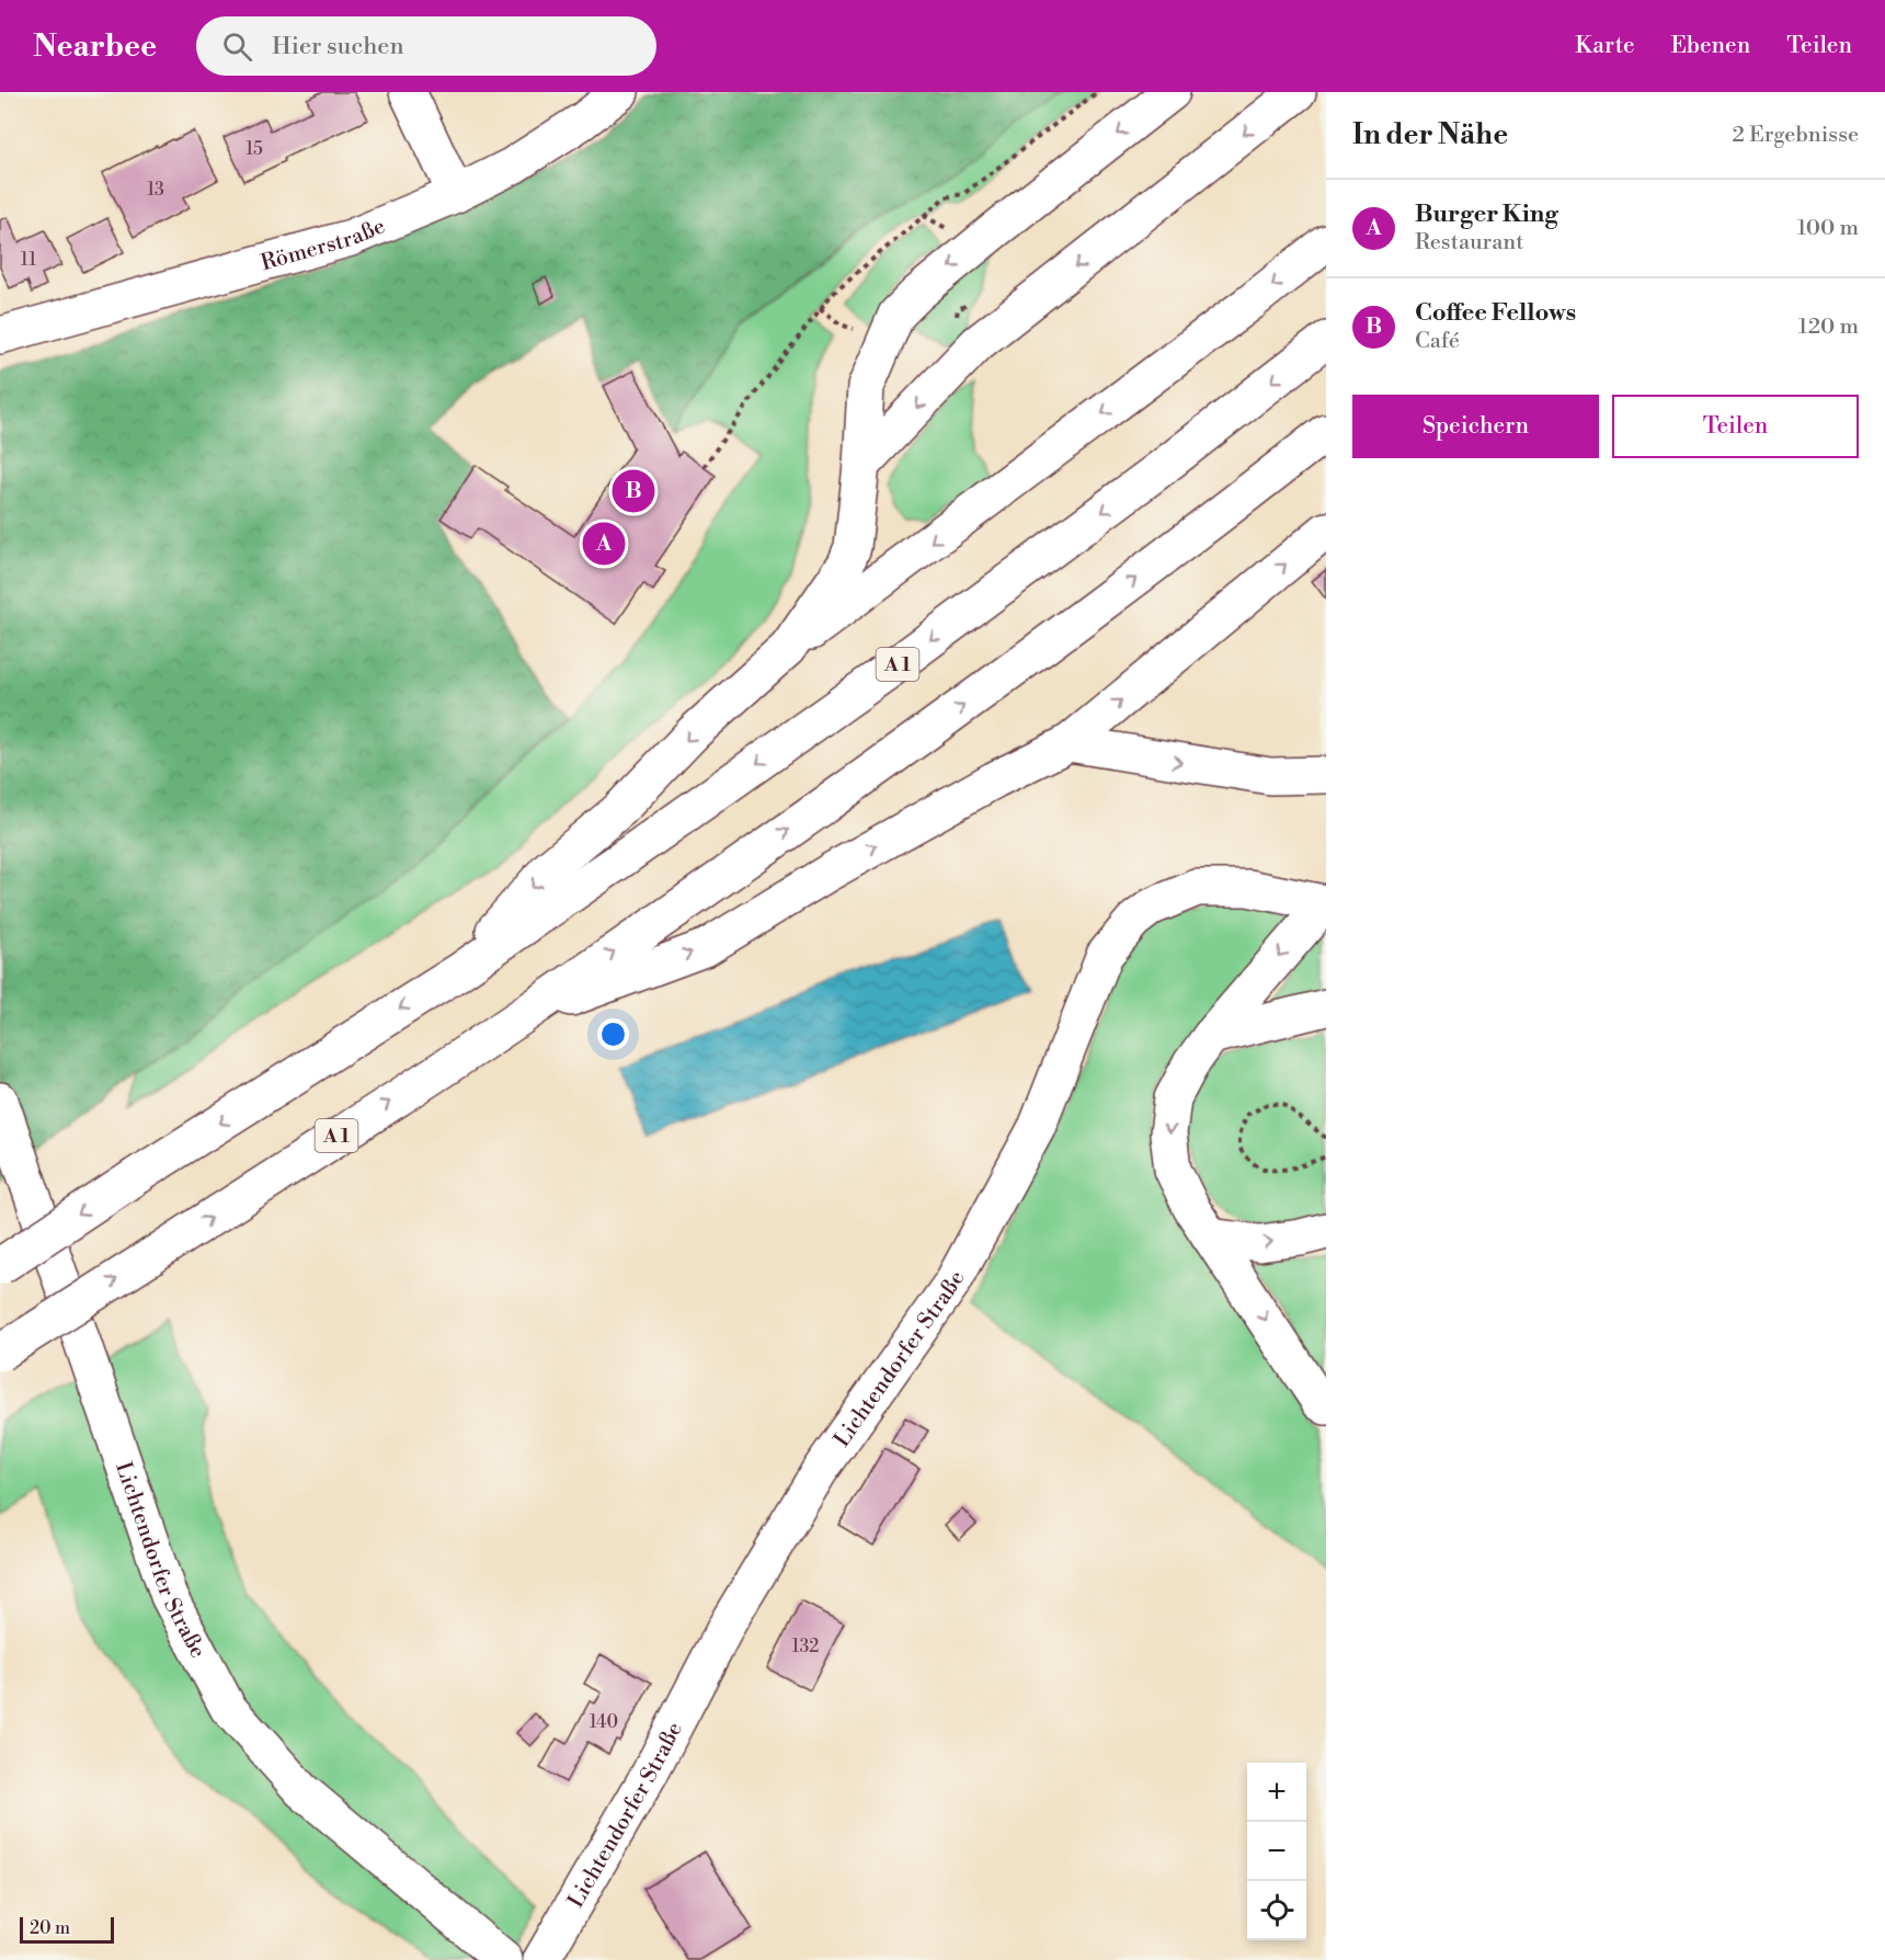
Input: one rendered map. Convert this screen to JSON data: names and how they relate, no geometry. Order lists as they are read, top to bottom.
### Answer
{
  "streets": {
    "main road": ["Römerstraße", "A 1", "Lichtendorfer Straße"]
  },
  "house_numbers": [
    "15",
    "13",
    "11",
    "132",
    "140"
  ],
  "scale_bar": "20 m",
  "page": {
    "header": "Nearbee",
    "search": "Hier suchen",
    "nav": ["Karte", "Ebenen", "Teilen"],
    "heading": ["In der Nähe", "2 Ergebnisse"],
    "list": [
      {
        "mark": "A",
        "name": "Burger King",
        "note": "Restaurant",
        "value": "100 m"
      },
      {
        "mark": "B",
        "name": "Coffee Fellows",
        "note": "Café",
        "value": "120 m"
      }
    ],
    "buttons": ["Speichern", "Teilen"],
    "pins": ["B", "A"],
    "map_buttons": ["+", "−"],
    "scale": "20 m"
  }
}
